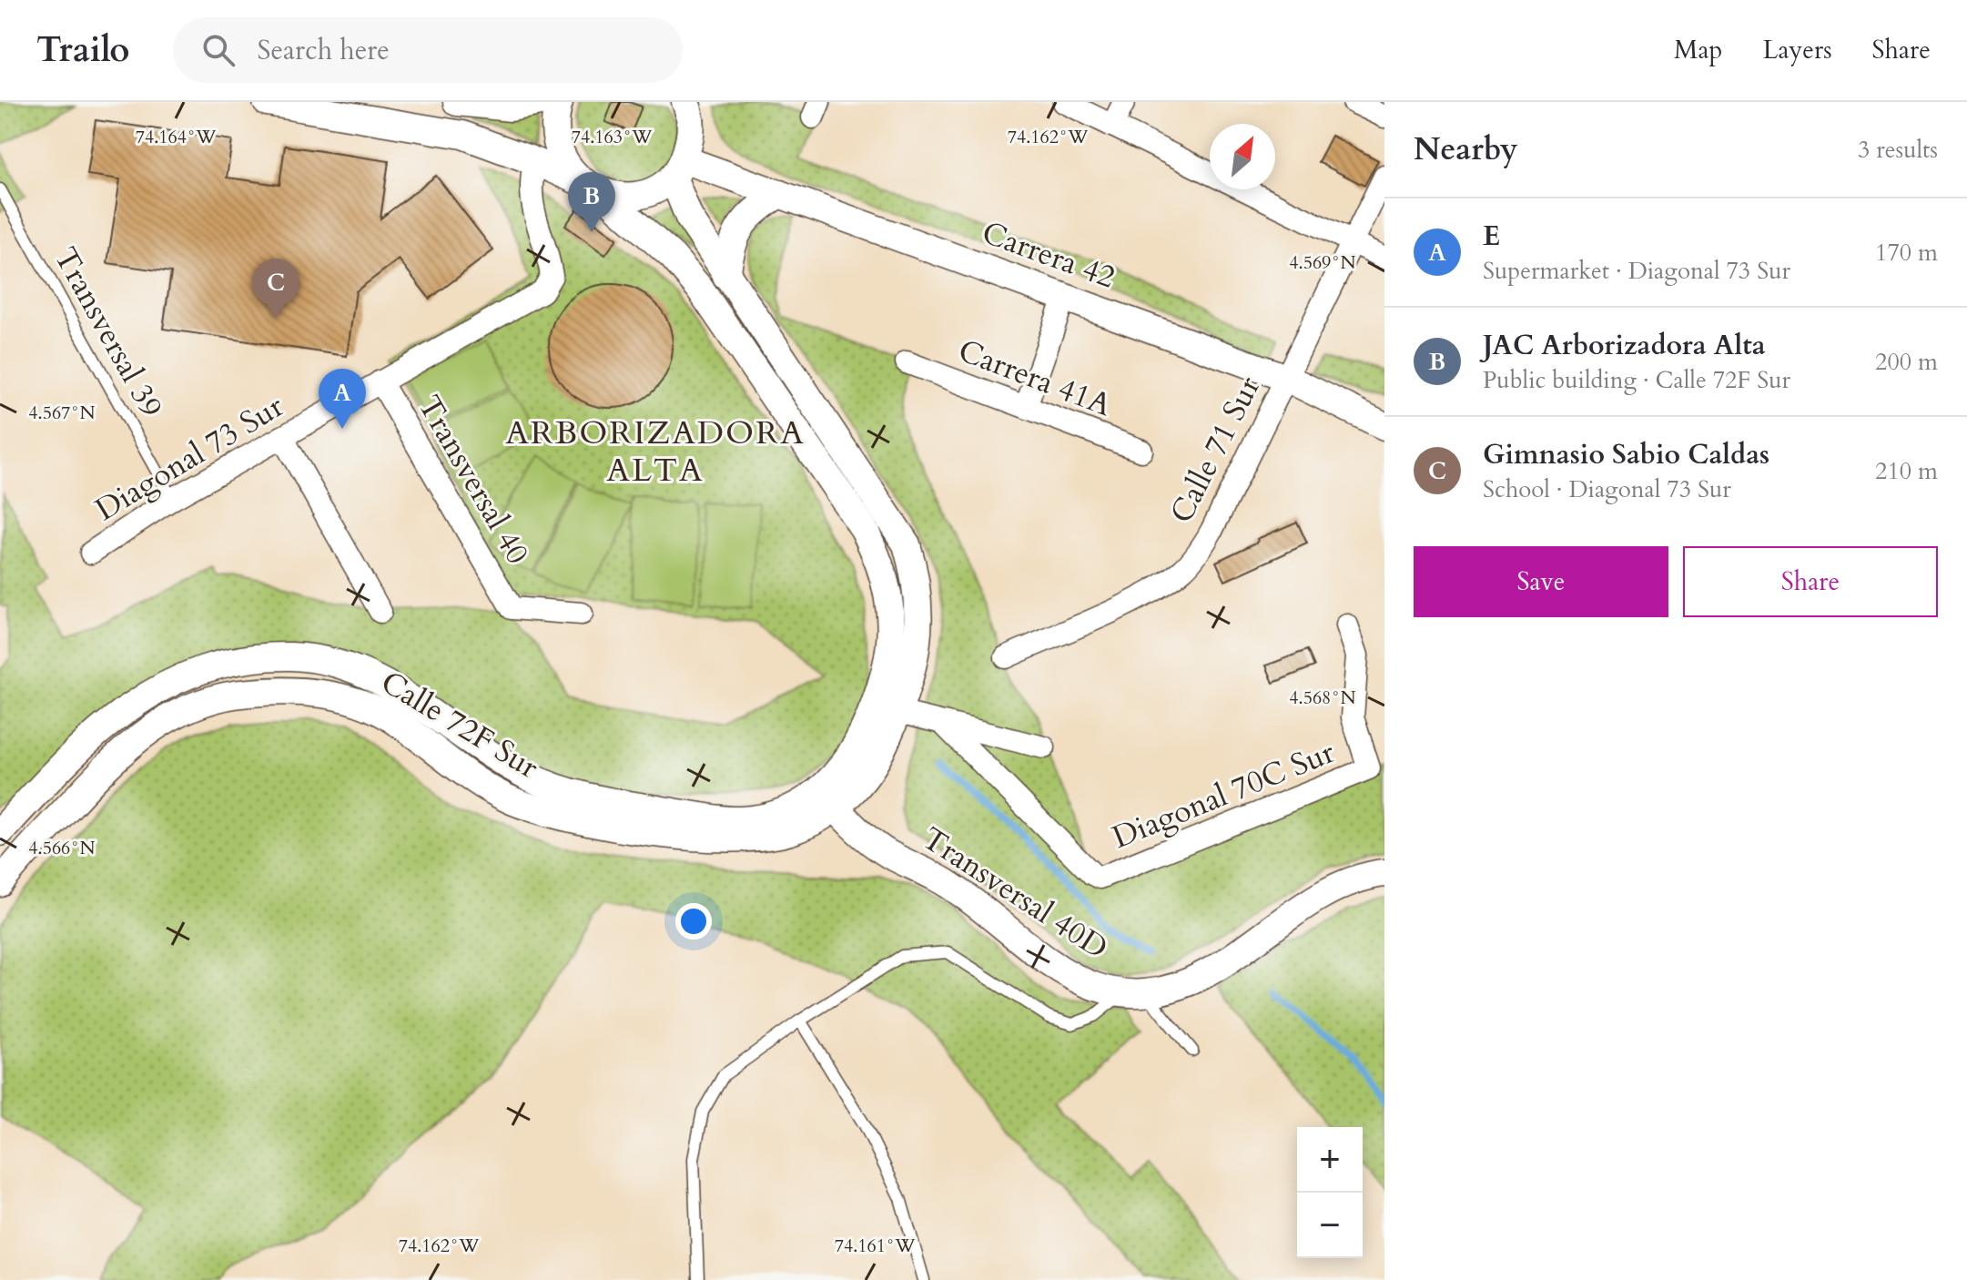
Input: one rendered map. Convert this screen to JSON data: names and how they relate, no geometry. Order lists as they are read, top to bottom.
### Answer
{
  "streets": {
    "street": [
      "Carrera 42",
      "Carrera 41A",
      "Calle 71 Sur",
      "Diagonal 73 Sur",
      "Transversal 40",
      "Calle 72F Sur",
      "Diagonal 70C Sur",
      "Transversal 40D"
    ],
    "lane": ["Transversal 39"]
  },
  "crossings": [
    ["Carrera 42", "Calle 71 Sur"],
    ["Carrera 42", "Calle 72F Sur"],
    ["Transversal 39", "Diagonal 73 Sur"],
    ["Diagonal 73 Sur", "Transversal 40"],
    ["Calle 72F Sur", "Transversal 40D"]
  ],
  "districts": ["ARBORIZADORA ALTA"],
  "north": "top right",
  "page": {
    "header": "Trailo",
    "search": "Search here",
    "nav": ["Map", "Layers", "Share"],
    "heading": ["Nearby", "3 results"],
    "pins": ["B", "C", "A"],
    "list": [
      {
        "mark": "A",
        "name": "E",
        "note": "Supermarket · Diagonal 73 Sur",
        "value": "170 m"
      },
      {
        "mark": "B",
        "name": "JAC Arborizadora Alta",
        "note": "Public building · Calle 72F Sur",
        "value": "200 m"
      },
      {
        "mark": "C",
        "name": "Gimnasio Sabio Caldas",
        "note": "School · Diagonal 73 Sur",
        "value": "210 m"
      }
    ],
    "buttons": ["Save", "Share"],
    "map_buttons": ["+", "−"]
  },
  "coordinates": [
    "74.164°W",
    "74.163°W",
    "74.162°W",
    "4.569°N",
    "4.567°N",
    "4.568°N",
    "4.566°N",
    "74.161°W"
  ]
}
